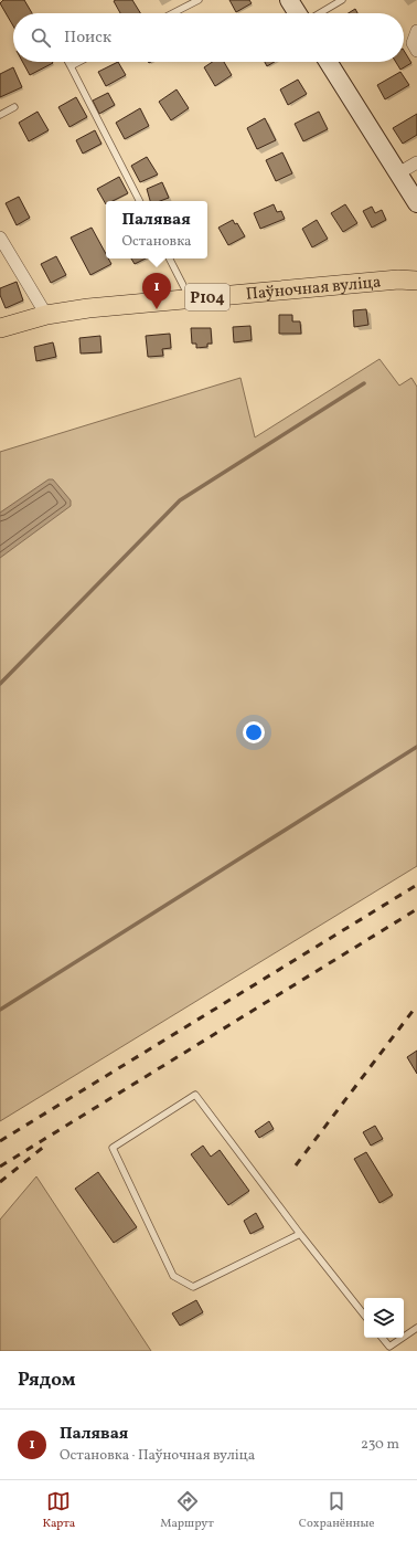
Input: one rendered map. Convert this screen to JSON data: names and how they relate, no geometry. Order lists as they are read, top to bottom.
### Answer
{
  "streets": {
    "main road": ["Паўночная вуліца", "Р104"]
  },
  "page": {
    "search": "Поиск",
    "popup": ["Палявая", "Остановка"],
    "pins": "1",
    "heading": "Рядом",
    "list": [
      {
        "mark": "1",
        "name": "Палявая",
        "note": "Остановка · Паўночная вуліца",
        "value": "230 m"
      }
    ],
    "nav": ["Карта", "Маршрут", "Сохранённые"]
  }
}
